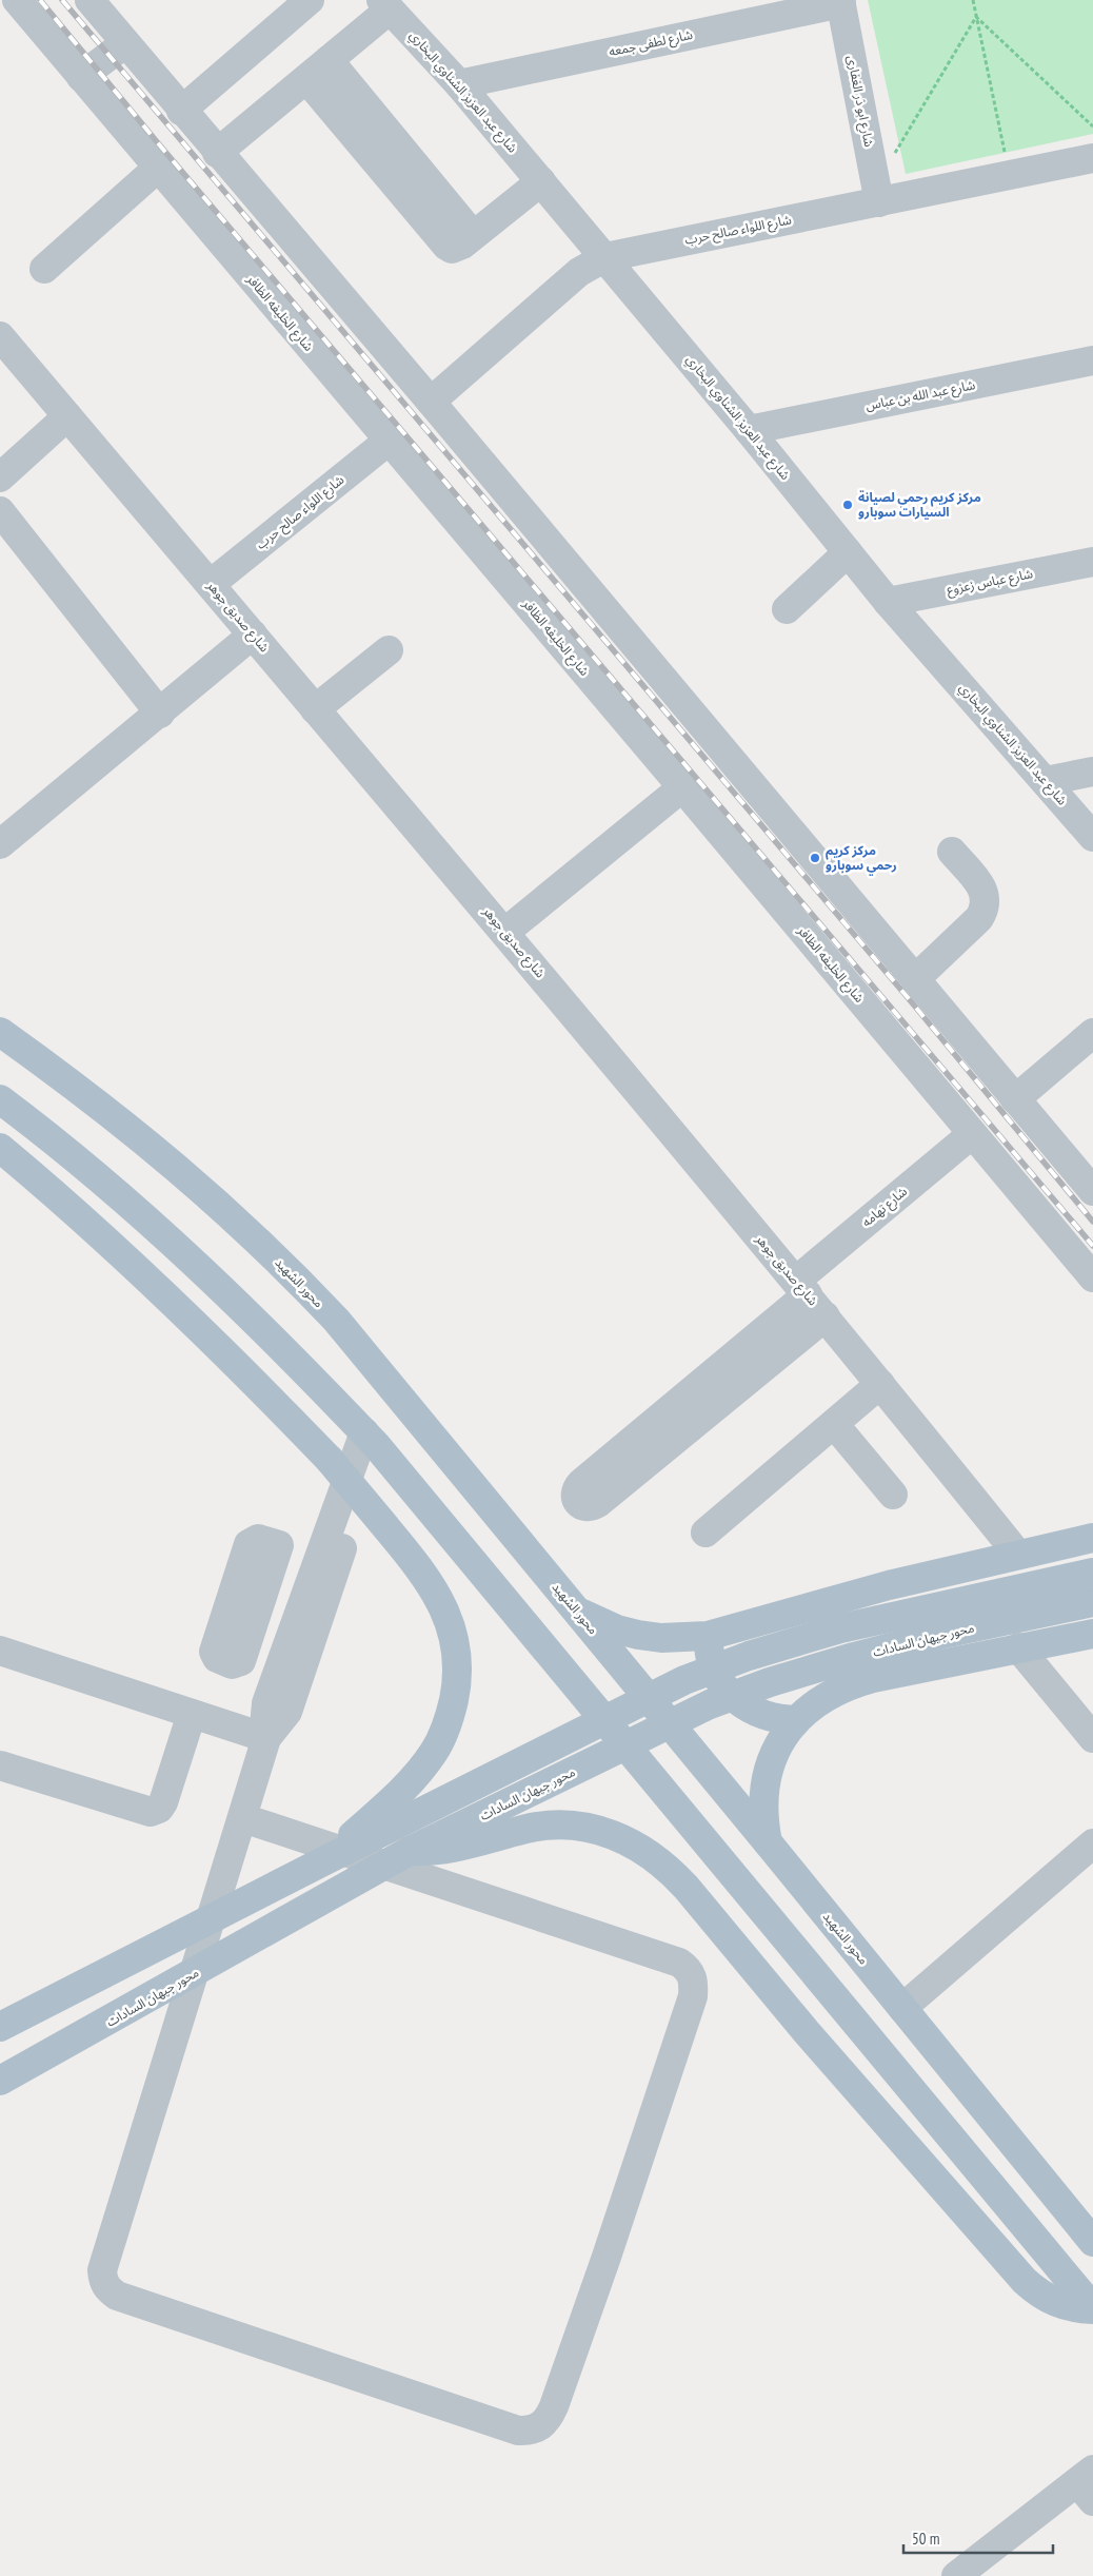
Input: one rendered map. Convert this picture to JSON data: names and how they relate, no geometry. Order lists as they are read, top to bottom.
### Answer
{
  "streets": {
    "main road": ["محور الشهيد", "محور جيهان السادات"],
    "street": [
      "شارع لطفى جمعه",
      "شارع عبد العزيز الشناوي البخاري",
      "شارع ابو ذر الغفارى",
      "شارع اللواء صالح حرب",
      "شارع الخليفه الظافر",
      "شارع عبد الله بن عباس",
      "شارع عباس زعزوع",
      "شارع صديق جوهر",
      "شارع تهامه"
    ]
  },
  "crossings": [
    ["شارع لطفى جمعه", "شارع عبد العزيز الشناوي البخاري"],
    ["شارع لطفى جمعه", "شارع ابو ذر الغفارى"],
    ["شارع عبد العزيز الشناوي البخاري", "شارع اللواء صالح حرب"],
    ["شارع عبد العزيز الشناوي البخاري", "شارع عبد الله بن عباس"],
    ["شارع عبد العزيز الشناوي البخاري", "شارع عباس زعزوع"],
    ["شارع ابو ذر الغفارى", "شارع اللواء صالح حرب"],
    ["شارع اللواء صالح حرب", "شارع الخليفه الظافر"],
    ["شارع اللواء صالح حرب", "شارع صديق جوهر"],
    ["شارع الخليفه الظافر", "شارع تهامه"],
    ["شارع صديق جوهر", "شارع تهامه"]
  ],
  "places": ["مركز كريم رحمي لصيانة السيارات سوبارو", "مركز كريم رحمي سوبارو"],
  "scale_bar": "50 m"
}
